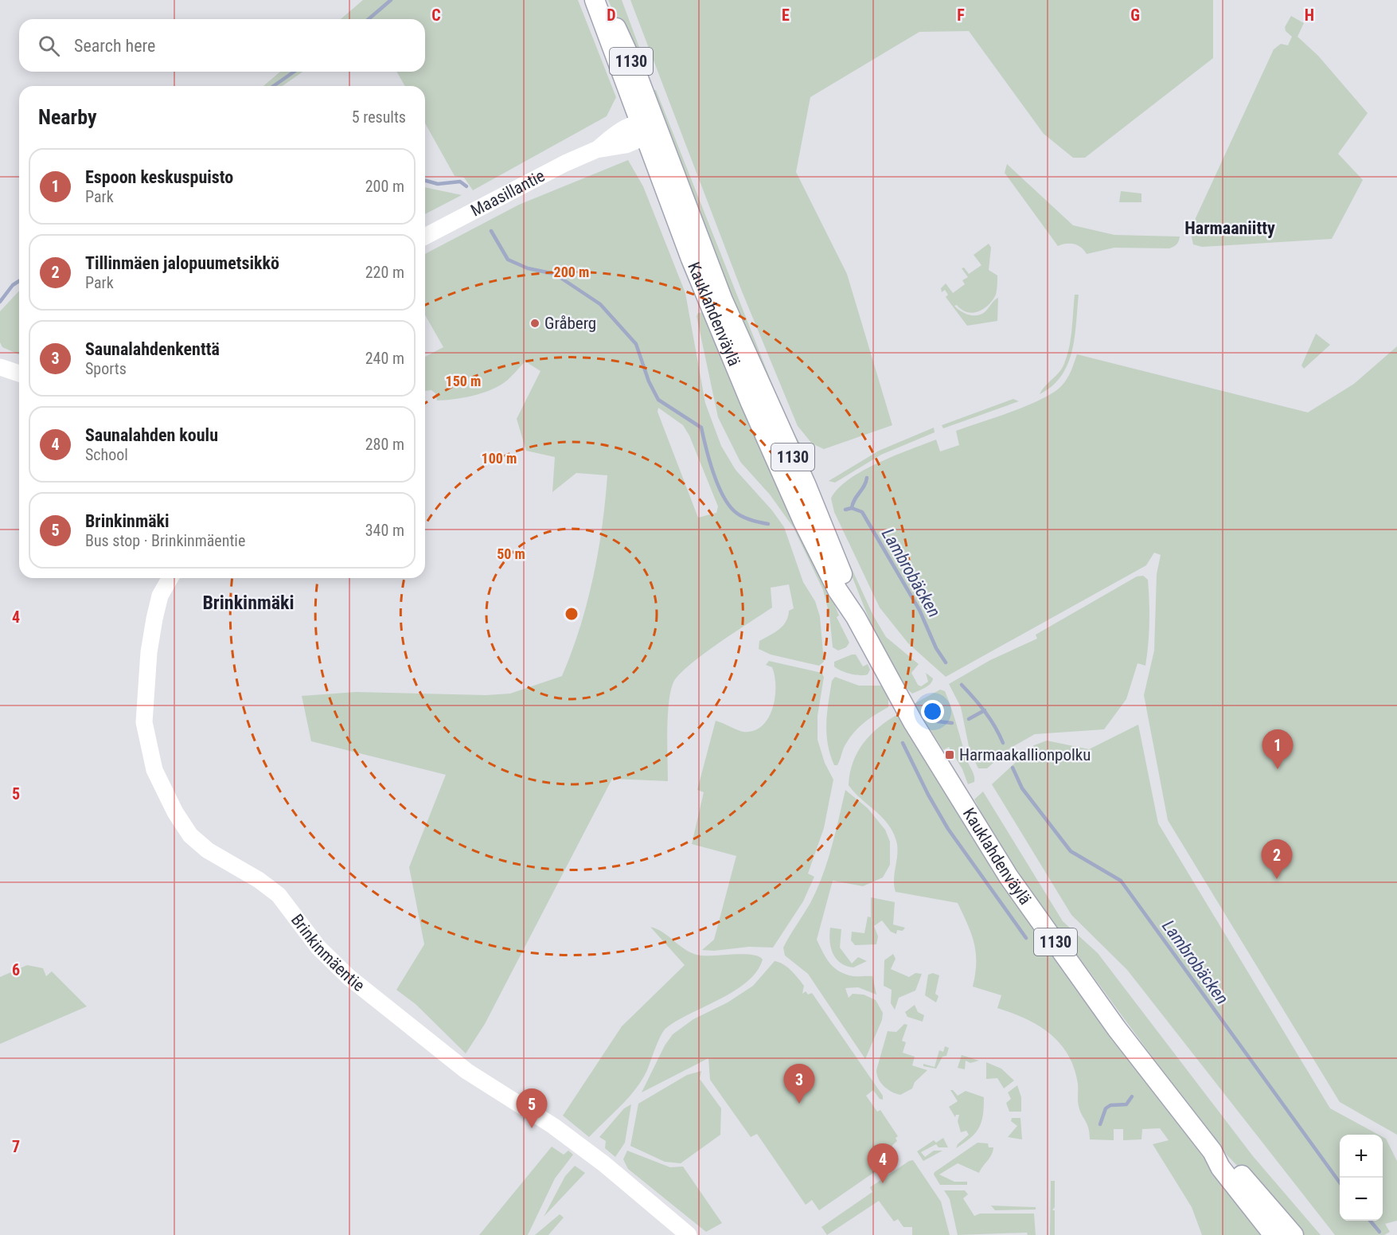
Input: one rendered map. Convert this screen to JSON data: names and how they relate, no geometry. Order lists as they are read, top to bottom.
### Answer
{
  "streets": {
    "main road": ["1130", "Kauklahdenväylä"],
    "street": ["Maasillantie", "Brinkinmäentie"]
  },
  "crossings": [
    ["Maasillantie", "Kauklahdenväylä"]
  ],
  "districts": ["Harmaaniitty", "Brinkinmäki"],
  "water": ["Lambrobäcken"],
  "places": {
    "other": ["Gråberg"],
    "transit": ["Harmaakallionpolku"]
  },
  "page": {
    "search": "Search here",
    "heading": ["Nearby", "5 results"],
    "list": [
      {
        "mark": "1",
        "name": "Espoon keskuspuisto",
        "note": "Park",
        "value": "200 m"
      },
      {
        "mark": "2",
        "name": "Tillinmäen jalopuumetsikkö",
        "note": "Park",
        "value": "220 m"
      },
      {
        "mark": "3",
        "name": "Saunalahdenkenttä",
        "note": "Sports",
        "value": "240 m"
      },
      {
        "mark": "4",
        "name": "Saunalahden koulu",
        "note": "School",
        "value": "280 m"
      },
      {
        "mark": "5",
        "name": "Brinkinmäki",
        "note": "Bus stop · Brinkinmäentie",
        "value": "340 m"
      }
    ],
    "pins": [
      "1",
      "2",
      "3",
      "5",
      "4"
    ],
    "map_buttons": ["+", "−"]
  },
  "grid": {
    "columns": [
      "C",
      "D",
      "E",
      "F",
      "G",
      "H"
    ],
    "rows": [
      "4",
      "5",
      "6",
      "7"
    ]
  },
  "rings": [
    "200 m",
    "150 m",
    "100 m",
    "50 m"
  ]
}
